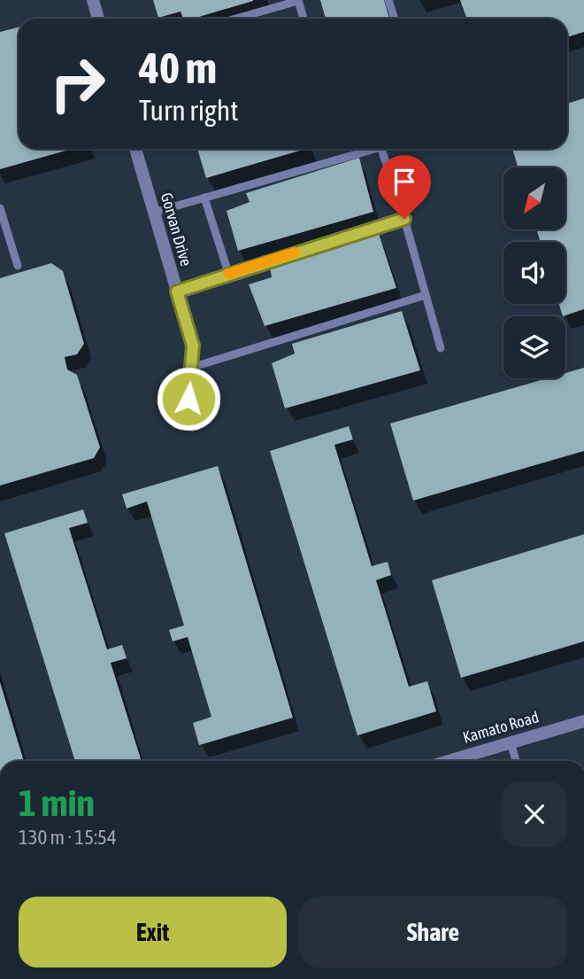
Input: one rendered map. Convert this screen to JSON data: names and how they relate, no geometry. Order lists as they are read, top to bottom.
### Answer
{
  "streets": {
    "street": ["Gorvan Drive", "Kamato Road"]
  },
  "north": "bottom left",
  "page": {
    "turn": ["40 m", "Turn right"],
    "heading": ["1 min", "130 m · 15:54"],
    "buttons": ["Exit", "Share"]
  }
}
